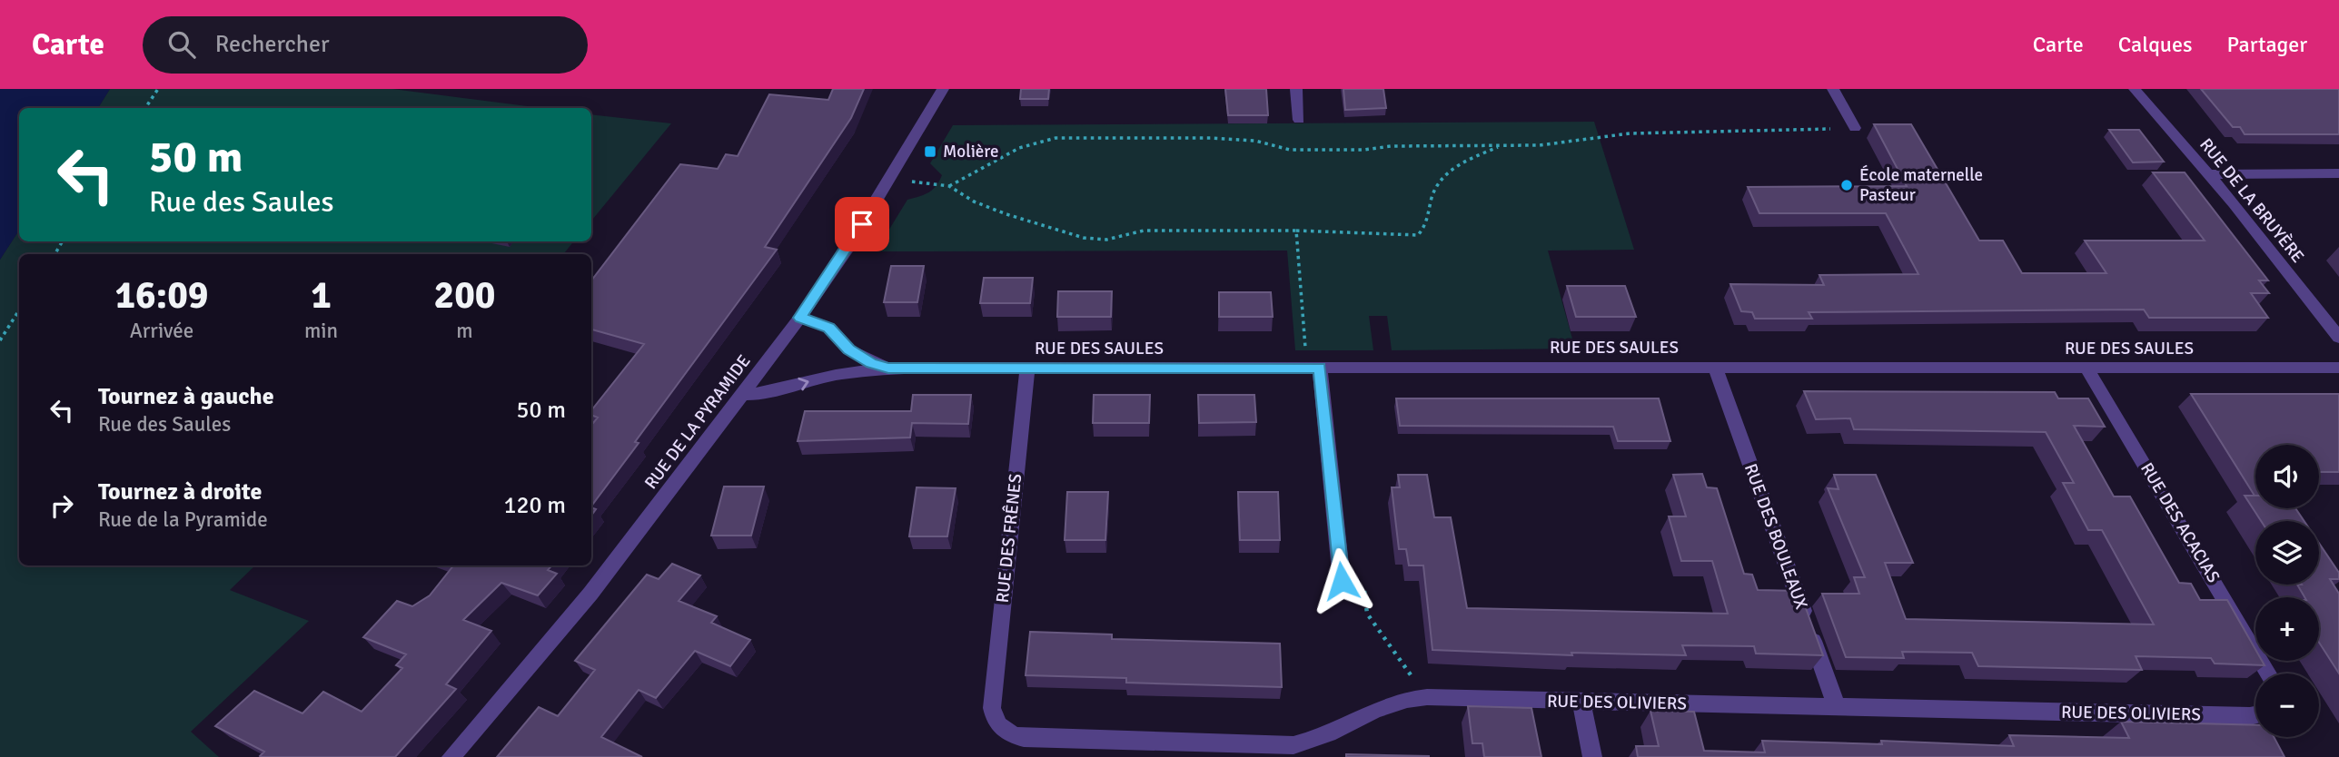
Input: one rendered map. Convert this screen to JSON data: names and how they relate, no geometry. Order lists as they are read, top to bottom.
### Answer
{
  "streets": {
    "street": [
      "RUE DE LA BRUYÈRE",
      "RUE DES SAULES",
      "RUE DE LA PYRAMIDE",
      "RUE DES ACACIAS",
      "RUE DES BOULEAUX",
      "RUE DES FRÊNES",
      "RUE DES OLIVIERS"
    ]
  },
  "crossings": [
    ["RUE DES SAULES", "RUE DE LA PYRAMIDE"],
    ["RUE DES SAULES", "RUE DES ACACIAS"],
    ["RUE DES SAULES", "RUE DES BOULEAUX"],
    ["RUE DES SAULES", "RUE DES FRÊNES"],
    ["RUE DES BOULEAUX", "RUE DES OLIVIERS"],
    ["RUE DES FRÊNES", "RUE DES OLIVIERS"]
  ],
  "places": {
    "transit": ["Molière"],
    "other": ["École maternelle Pasteur"]
  },
  "page": {
    "header": "Carte",
    "search": "Rechercher",
    "nav": ["Carte", "Calques", "Partager"],
    "turn": ["50 m", "Rue des Saules"],
    "eta": [
      "16:09",
      "Arrivée",
      "1",
      "min",
      "200",
      "m"
    ],
    "list": [
      {
        "name": "Tournez à gauche",
        "note": "Rue des Saules",
        "value": "50 m"
      },
      {
        "name": "Tournez à droite",
        "note": "Rue de la Pyramide",
        "value": "120 m"
      }
    ],
    "map_buttons": ["+", "−"]
  }
}
